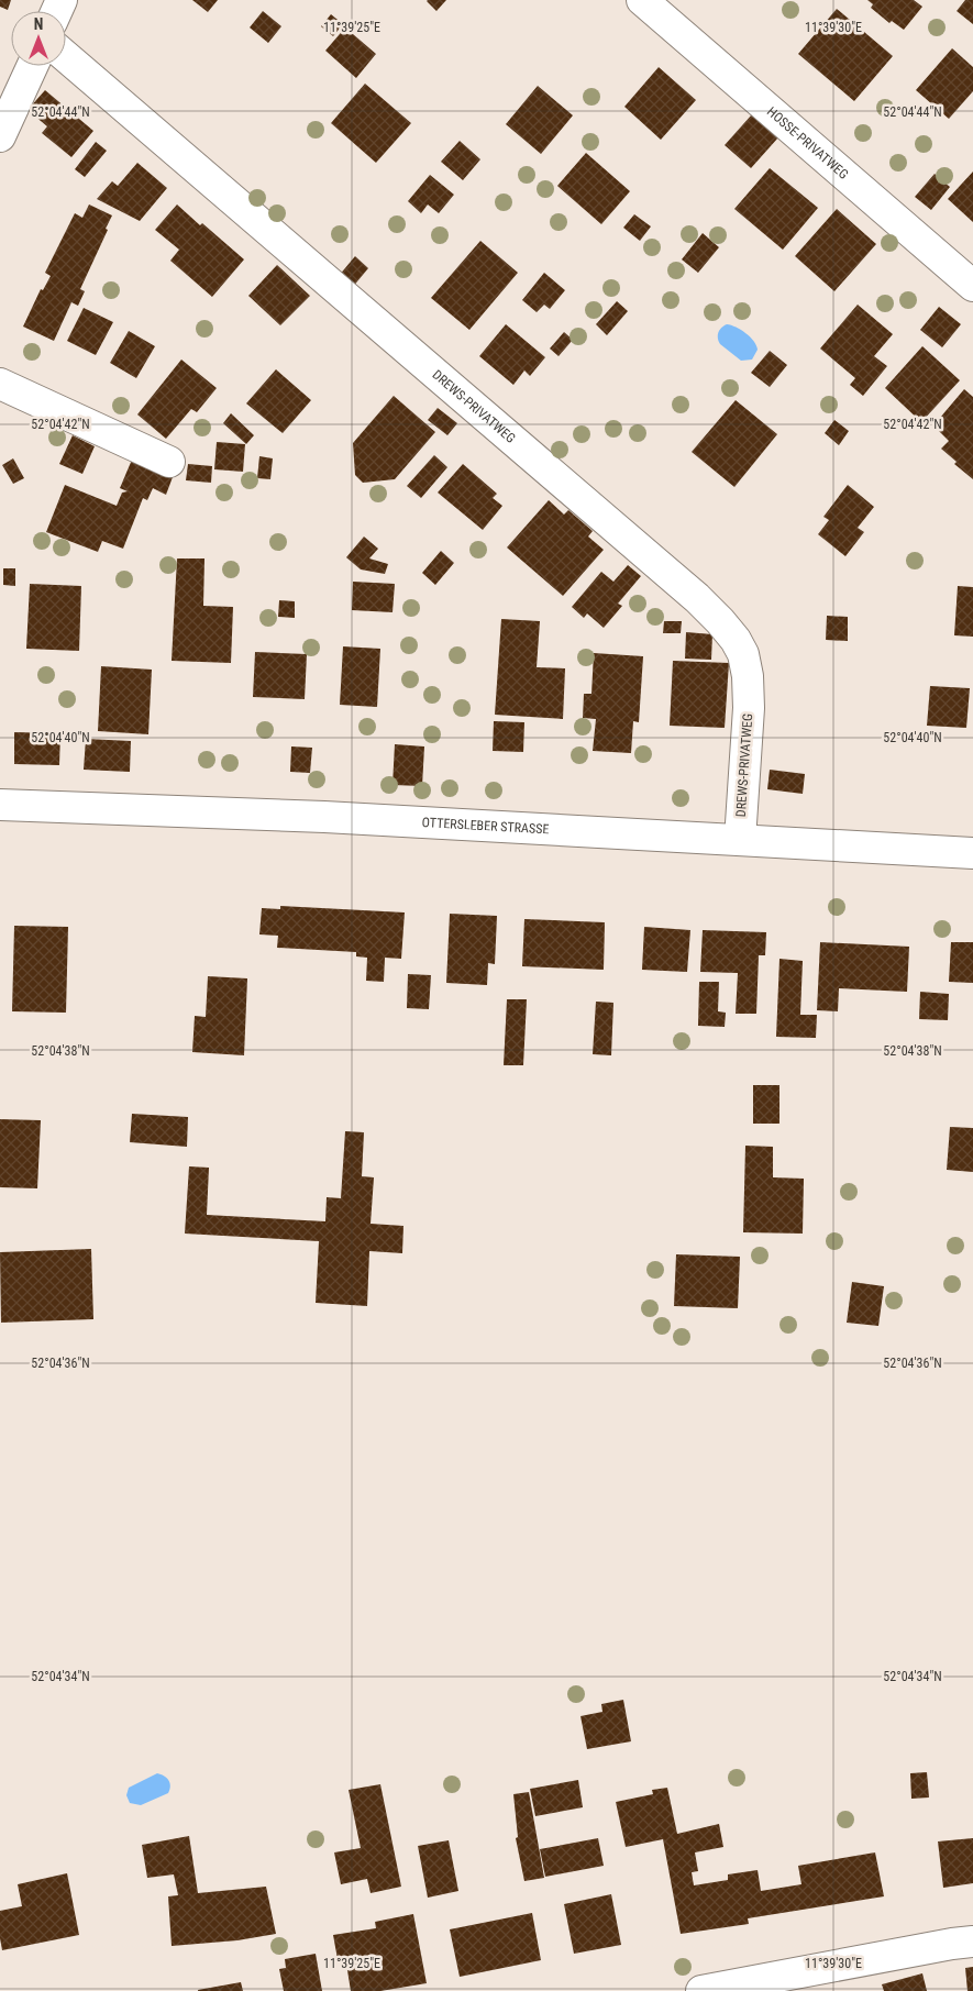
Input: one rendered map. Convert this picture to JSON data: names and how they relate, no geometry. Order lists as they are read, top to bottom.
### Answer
{
  "streets": {
    "street": ["HOSSE-PRIVATWEG", "DREWS-PRIVATWEG", "OTTERSLEBER STRASSE"]
  },
  "crossings": [
    ["DREWS-PRIVATWEG", "OTTERSLEBER STRASSE"]
  ],
  "north": "top",
  "coordinates": [
    "11°39'25\"E",
    "11°39'30\"E",
    "52°04'44\"N",
    "52°04'42\"N",
    "52°04'40\"N",
    "52°04'38\"N",
    "52°04'36\"N",
    "52°04'34\"N"
  ]
}
